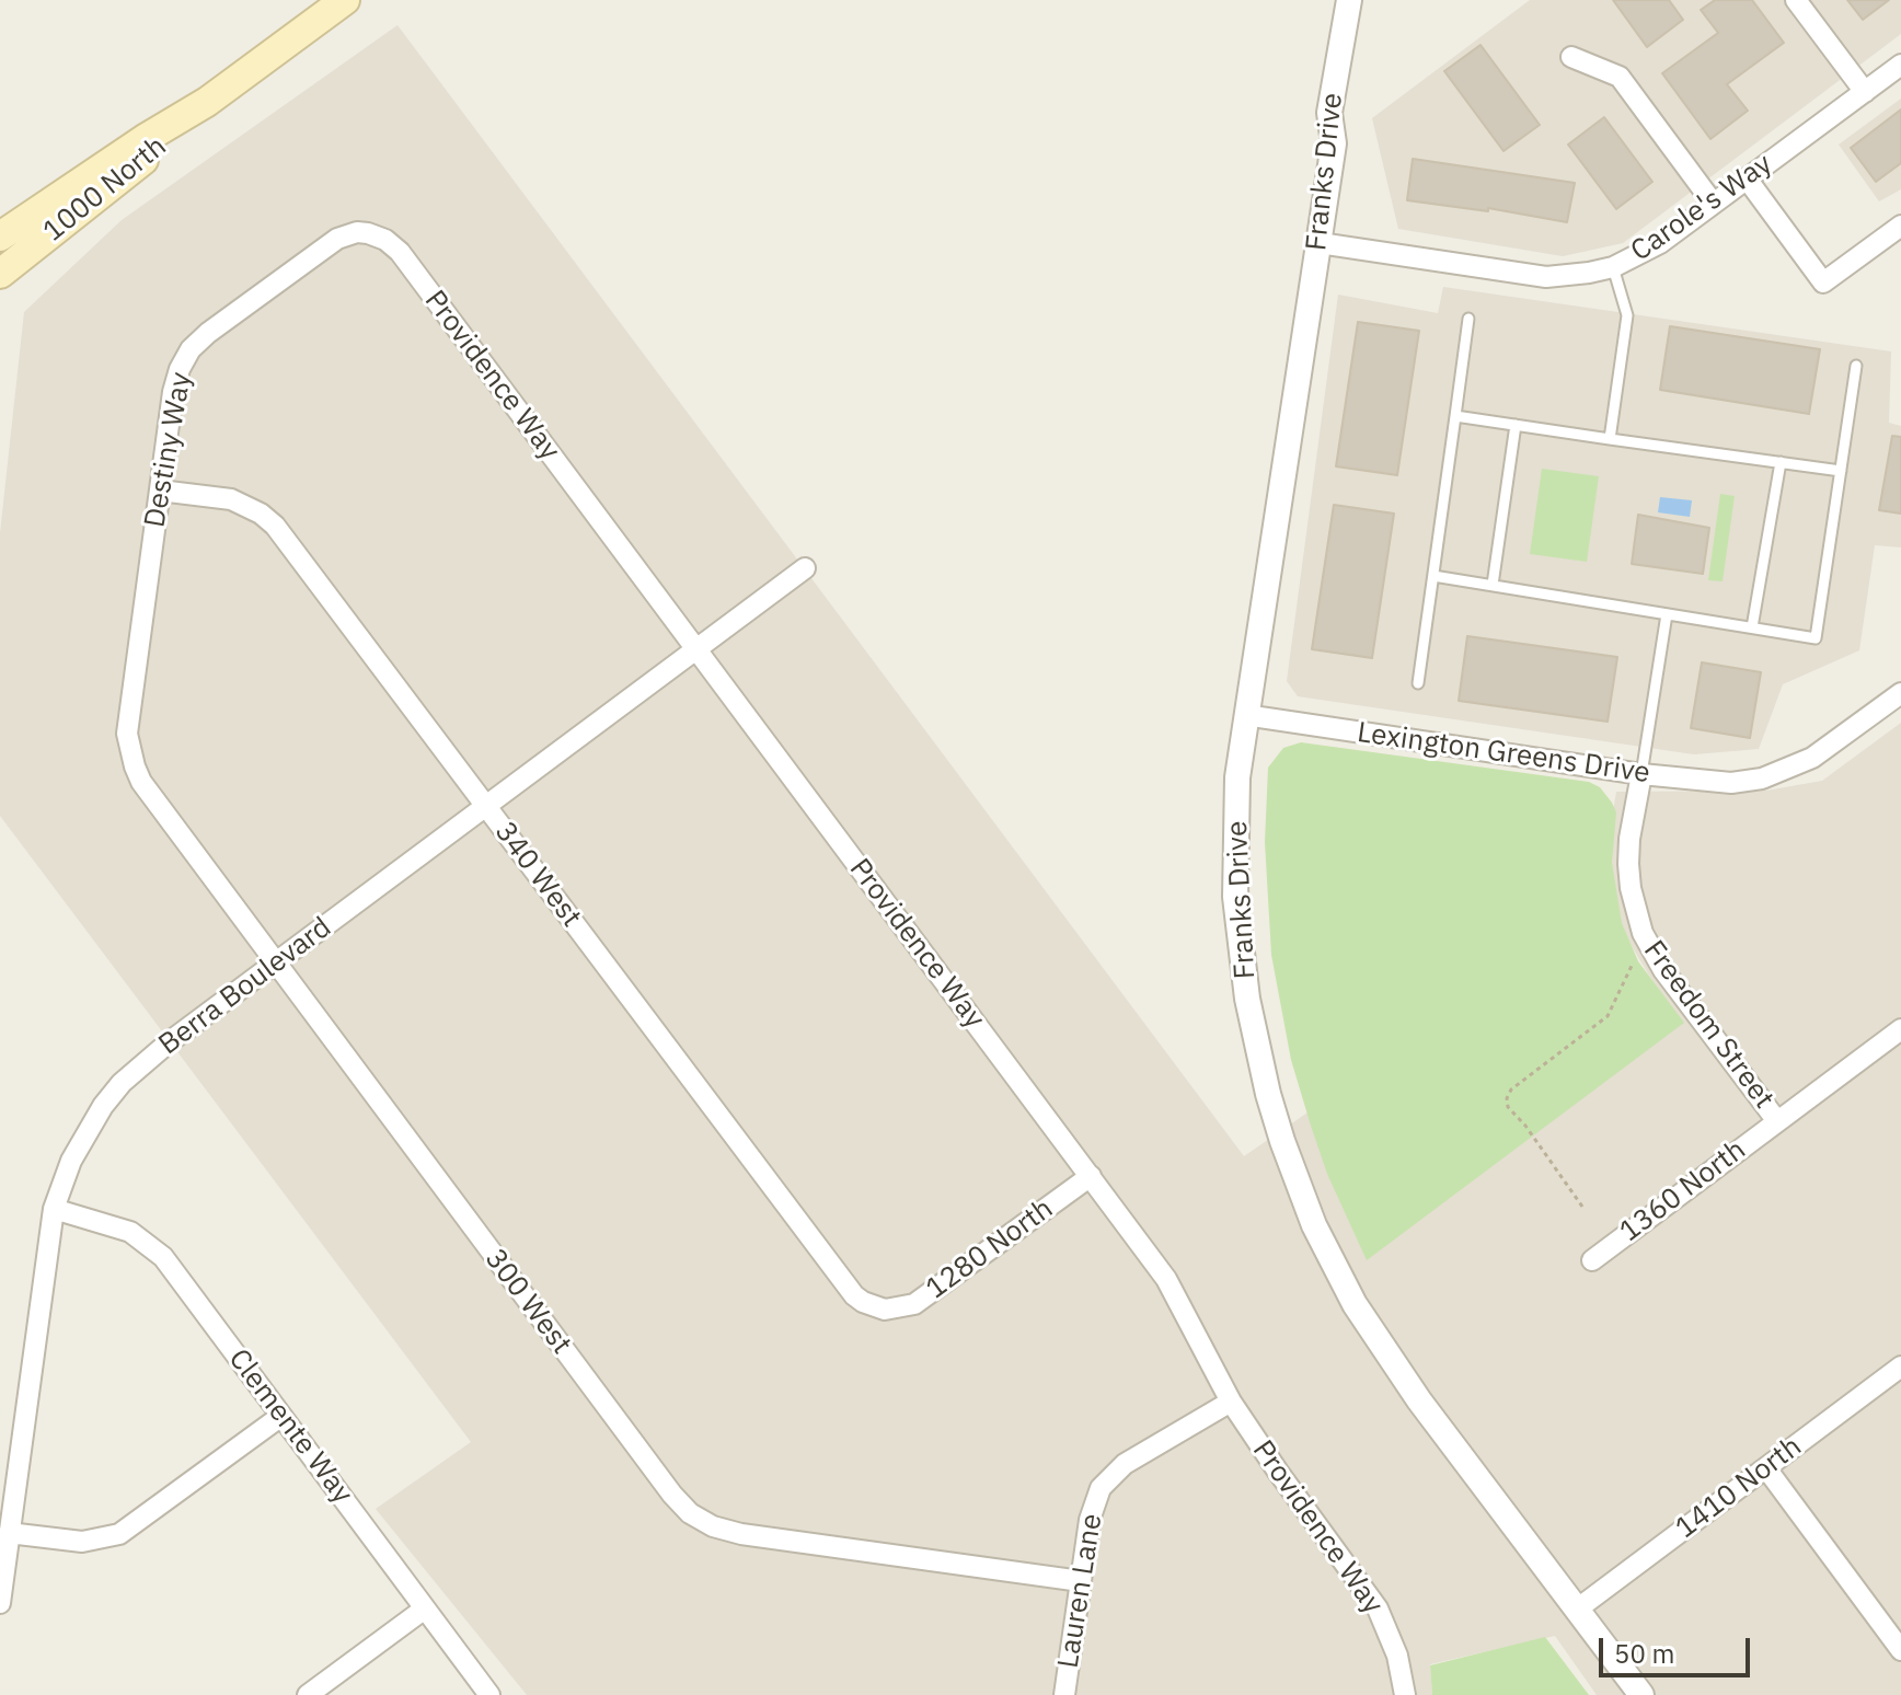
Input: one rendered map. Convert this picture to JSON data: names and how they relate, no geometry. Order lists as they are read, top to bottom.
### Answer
{
  "streets": {
    "main road": ["1000 North"],
    "street": [
      "Franks Drive",
      "Carole's Way",
      "Providence Way",
      "Destiny Way",
      "Lexington Greens Drive",
      "340 West",
      "Berra Boulevard",
      "Freedom Street",
      "1360 North",
      "1280 North",
      "300 West",
      "Clemente Way",
      "1410 North",
      "Lauren Lane"
    ]
  },
  "crossings": [
    ["Franks Drive", "Carole's Way"],
    ["Franks Drive", "Lexington Greens Drive"],
    ["Franks Drive", "1410 North"],
    ["Providence Way", "Destiny Way"],
    ["Providence Way", "Berra Boulevard"],
    ["Providence Way", "1280 North"],
    ["Providence Way", "Lauren Lane"],
    ["Destiny Way", "340 West"],
    ["Destiny Way", "300 West"],
    ["Lexington Greens Drive", "Freedom Street"],
    ["340 West", "Berra Boulevard"],
    ["340 West", "1280 North"],
    ["Berra Boulevard", "300 West"],
    ["Berra Boulevard", "Clemente Way"],
    ["Freedom Street", "1360 North"],
    ["300 West", "Lauren Lane"]
  ],
  "scale_bar": "50 m"
}
